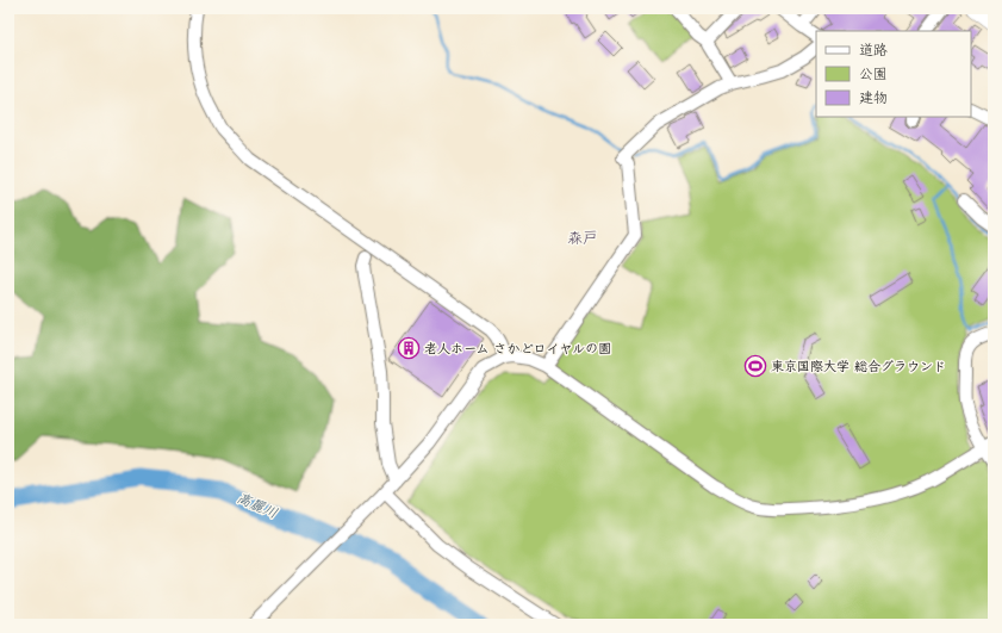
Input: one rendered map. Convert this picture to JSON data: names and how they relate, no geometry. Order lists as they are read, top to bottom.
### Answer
{
  "districts": ["森戸"],
  "water": ["高麗川"],
  "places": {
    "building": ["老人ホーム さかどロイヤルの園"],
    "sports": ["東京国際大学 総合グラウンド"]
  },
  "legend": ["道路", "公園", "建物"]
}
